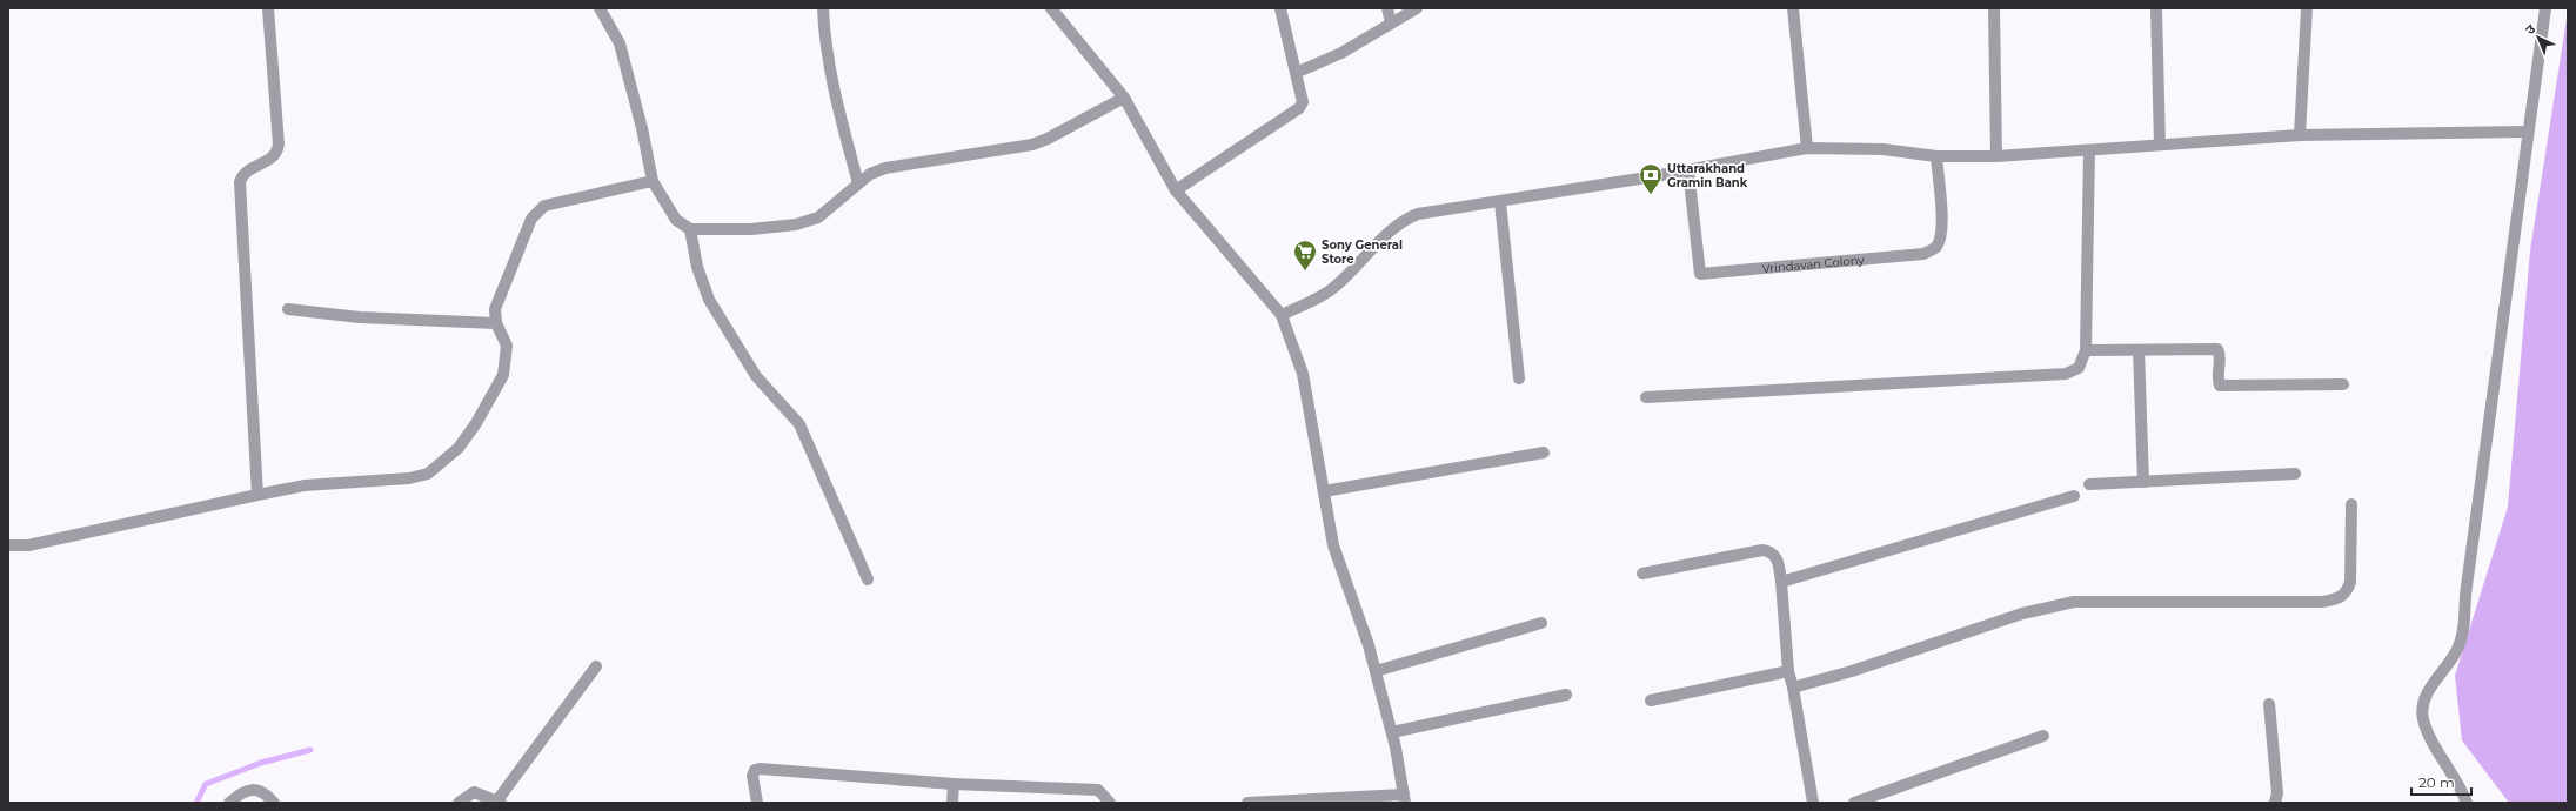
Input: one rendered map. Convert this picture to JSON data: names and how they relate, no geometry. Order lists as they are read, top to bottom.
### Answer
{
  "streets": {
    "street": ["Vrindavan Colony"]
  },
  "places": {
    "bank": ["Uttarakhand Gramin Bank"],
    "supermarket": ["Sony General Store"]
  },
  "scale_bar": "20 m",
  "north": "top left"
}
